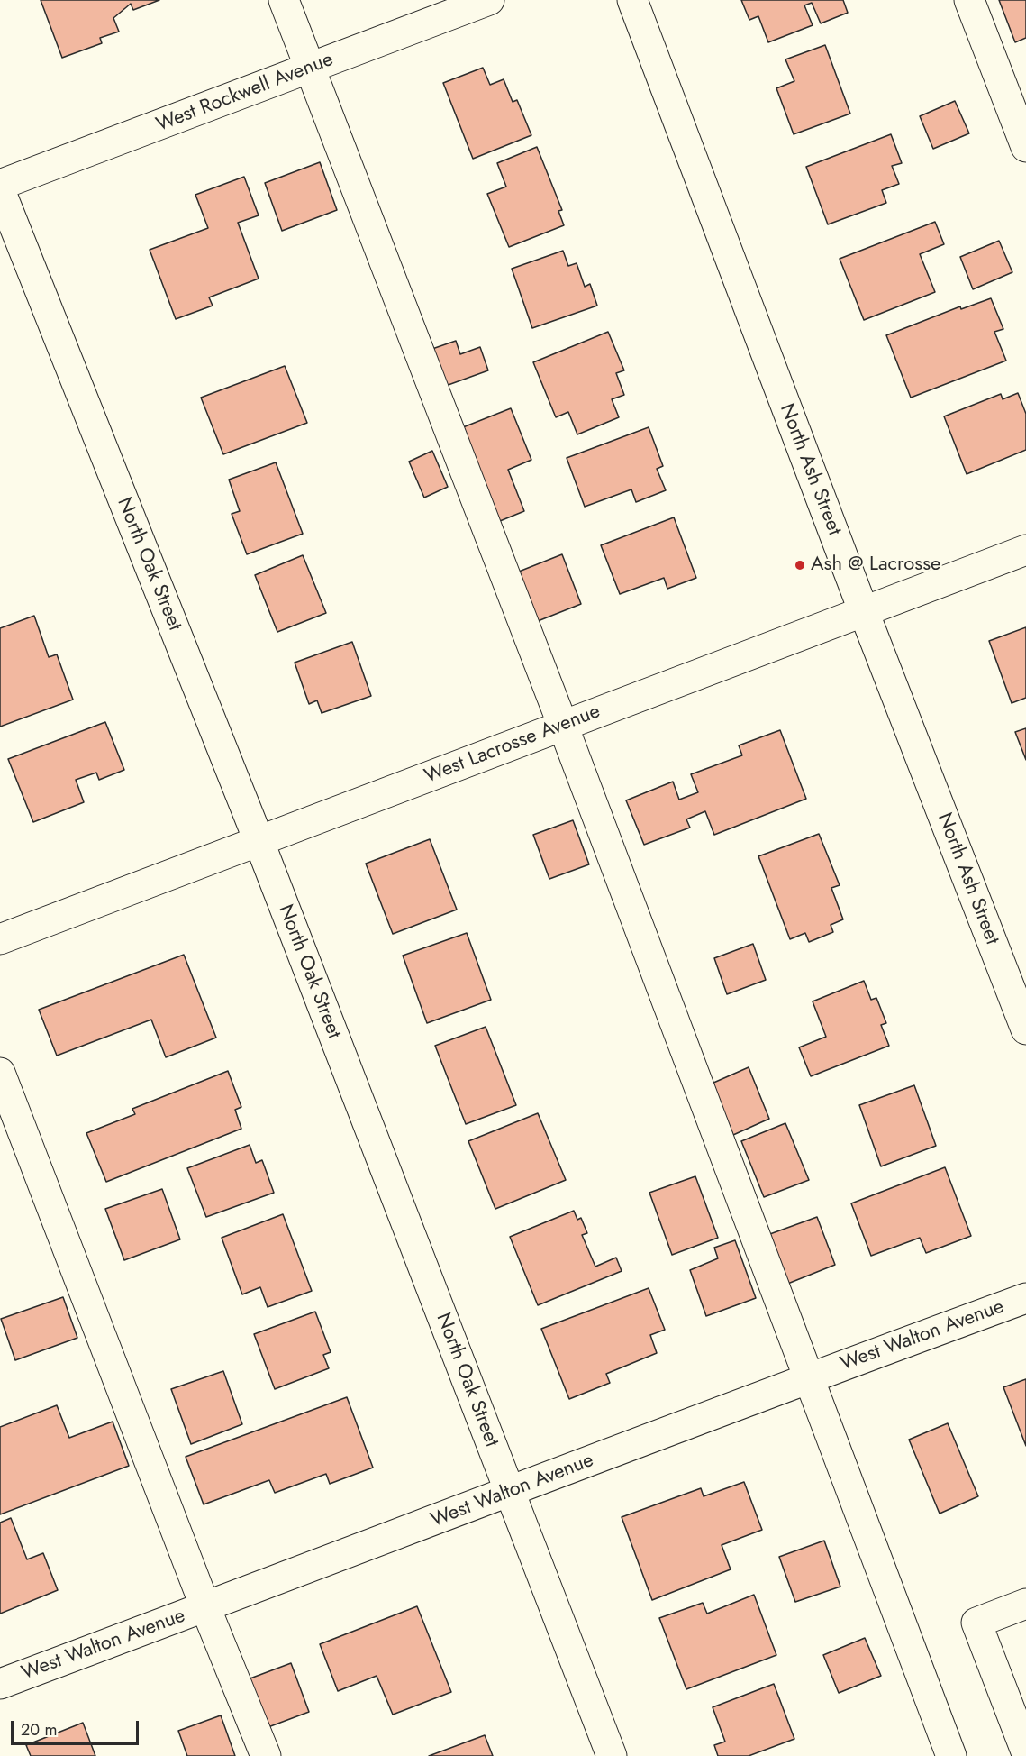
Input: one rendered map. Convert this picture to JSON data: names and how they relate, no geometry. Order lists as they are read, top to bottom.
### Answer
{
  "streets": {
    "street": [
      "West Rockwell Avenue",
      "North Ash Street",
      "North Oak Street",
      "West Lacrosse Avenue",
      "West Walton Avenue"
    ]
  },
  "crossings": [
    ["North Ash Street", "West Lacrosse Avenue"],
    ["North Oak Street", "West Lacrosse Avenue"],
    ["North Oak Street", "West Walton Avenue"]
  ],
  "places": ["Ash @ Lacrosse"],
  "scale_bar": "20 m"
}
